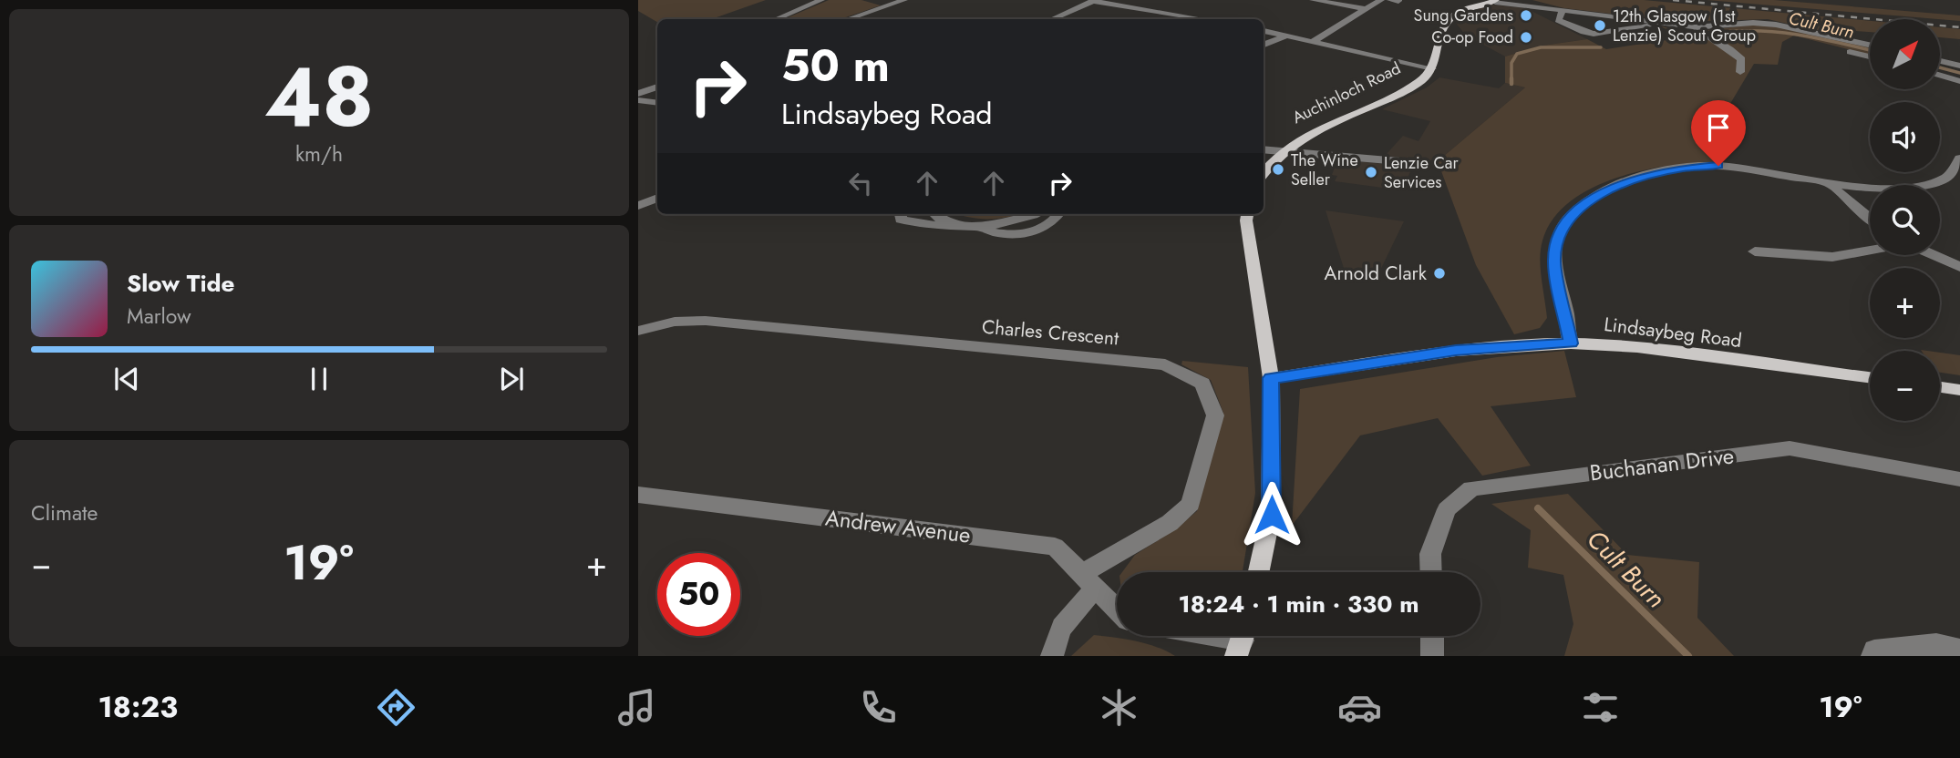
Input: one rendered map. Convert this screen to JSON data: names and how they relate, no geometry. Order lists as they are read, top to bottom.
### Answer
{
  "streets": {
    "main road": ["Auchinloch Road", "Lindsaybeg Road"],
    "street": ["Charles Crescent", "Buchanan Drive", "Andrew Avenue"]
  },
  "crossings": [
    ["Charles Crescent", "Andrew Avenue"]
  ],
  "water": ["Cult Burn"],
  "places": [
    "Sung Gardens",
    "12th Glasgow (1st Lenzie) Scout Group",
    "Co-op Food",
    "The Wine Seller",
    "Lenzie Car Services",
    "Arnold Clark"
  ],
  "north": "top right",
  "page": {
    "tile": [
      ["48", "km/h"],
      "Climate"
    ],
    "map_buttons": ["+", "−"],
    "turn": ["50 m", "Lindsaybeg Road"],
    "song": ["Slow Tide", "Marlow"],
    "heat": ["−", "19°", "+"],
    "limit": "50",
    "trip": "18:24 · 1 min · 330 m",
    "tabs": ["18:23", "19°"]
  }
}
